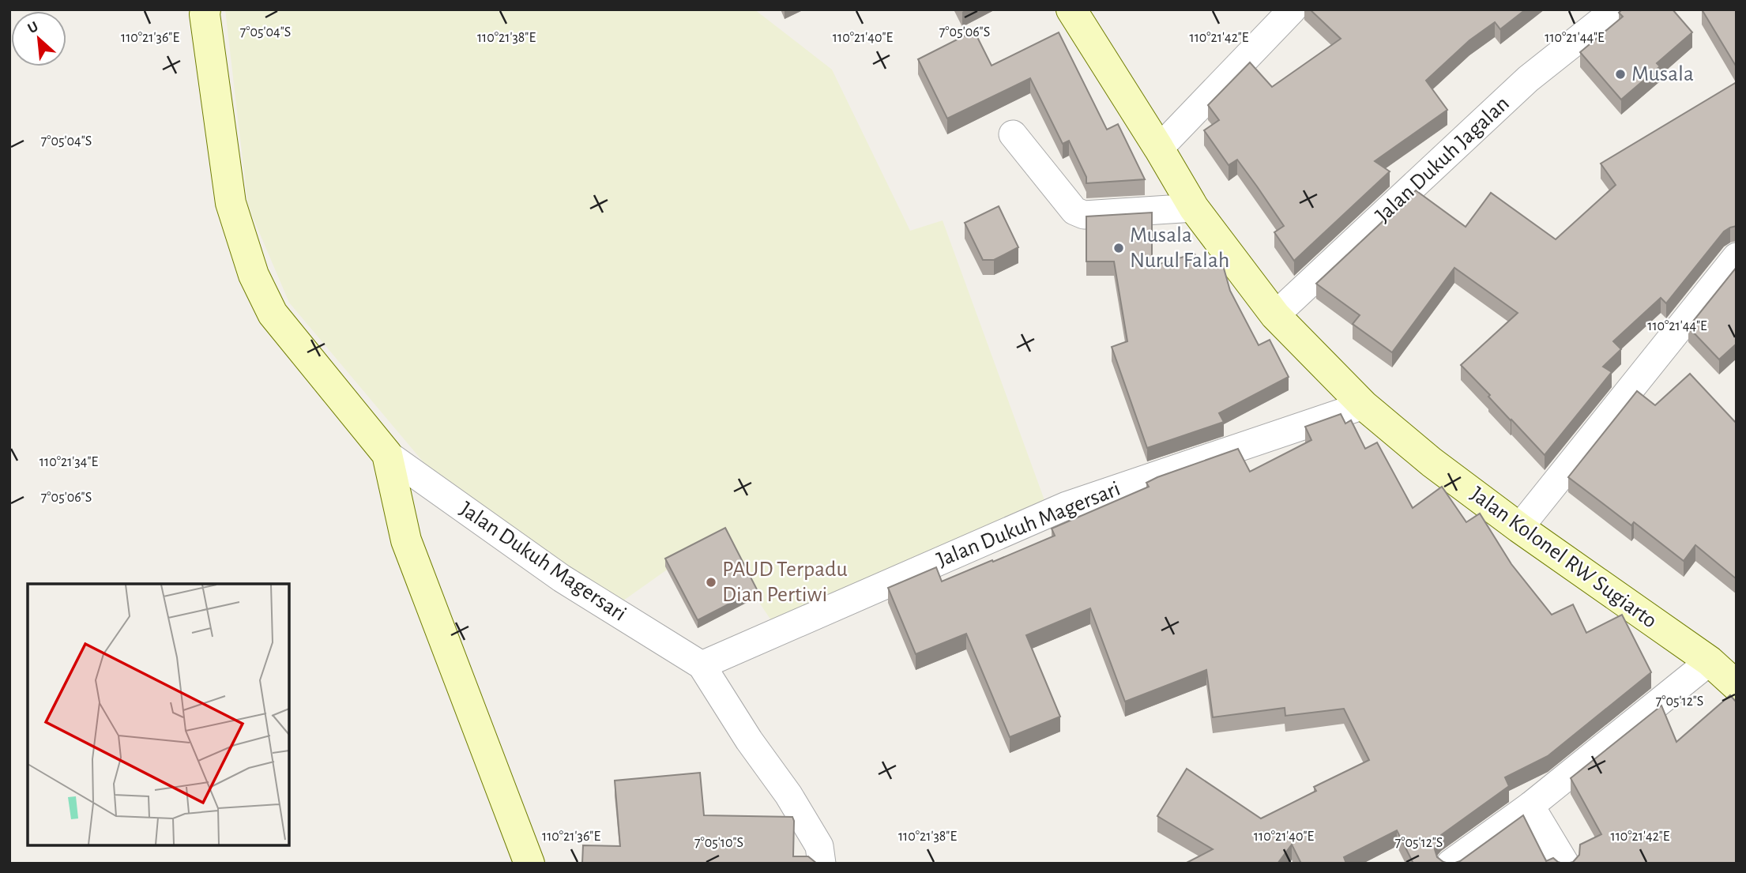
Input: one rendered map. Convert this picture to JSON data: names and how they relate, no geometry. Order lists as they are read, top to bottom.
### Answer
{
  "streets": {
    "main road": ["Jalan Kolonel RW Sugiarto"],
    "street": ["Jalan Dukuh Jagalan", "Jalan Dukuh Magersari"]
  },
  "crossings": [
    ["Jalan Dukuh Jagalan", "Jalan Kolonel RW Sugiarto"],
    ["Jalan Dukuh Magersari", "Jalan Kolonel RW Sugiarto"]
  ],
  "places": ["Musala", "Musala Nurul Falah", "PAUD Terpadu Dian Pertiwi"],
  "north": "top left",
  "coordinates": [
    "7°05'04\"S",
    "7°05'06\"S",
    "110°21'36\"E",
    "110°21'38\"E",
    "110°21'40\"E",
    "110°21'42\"E",
    "110°21'44\"E",
    "110°21'34\"E",
    "7°05'12\"S",
    "7°05'10\"S"
  ]
}
